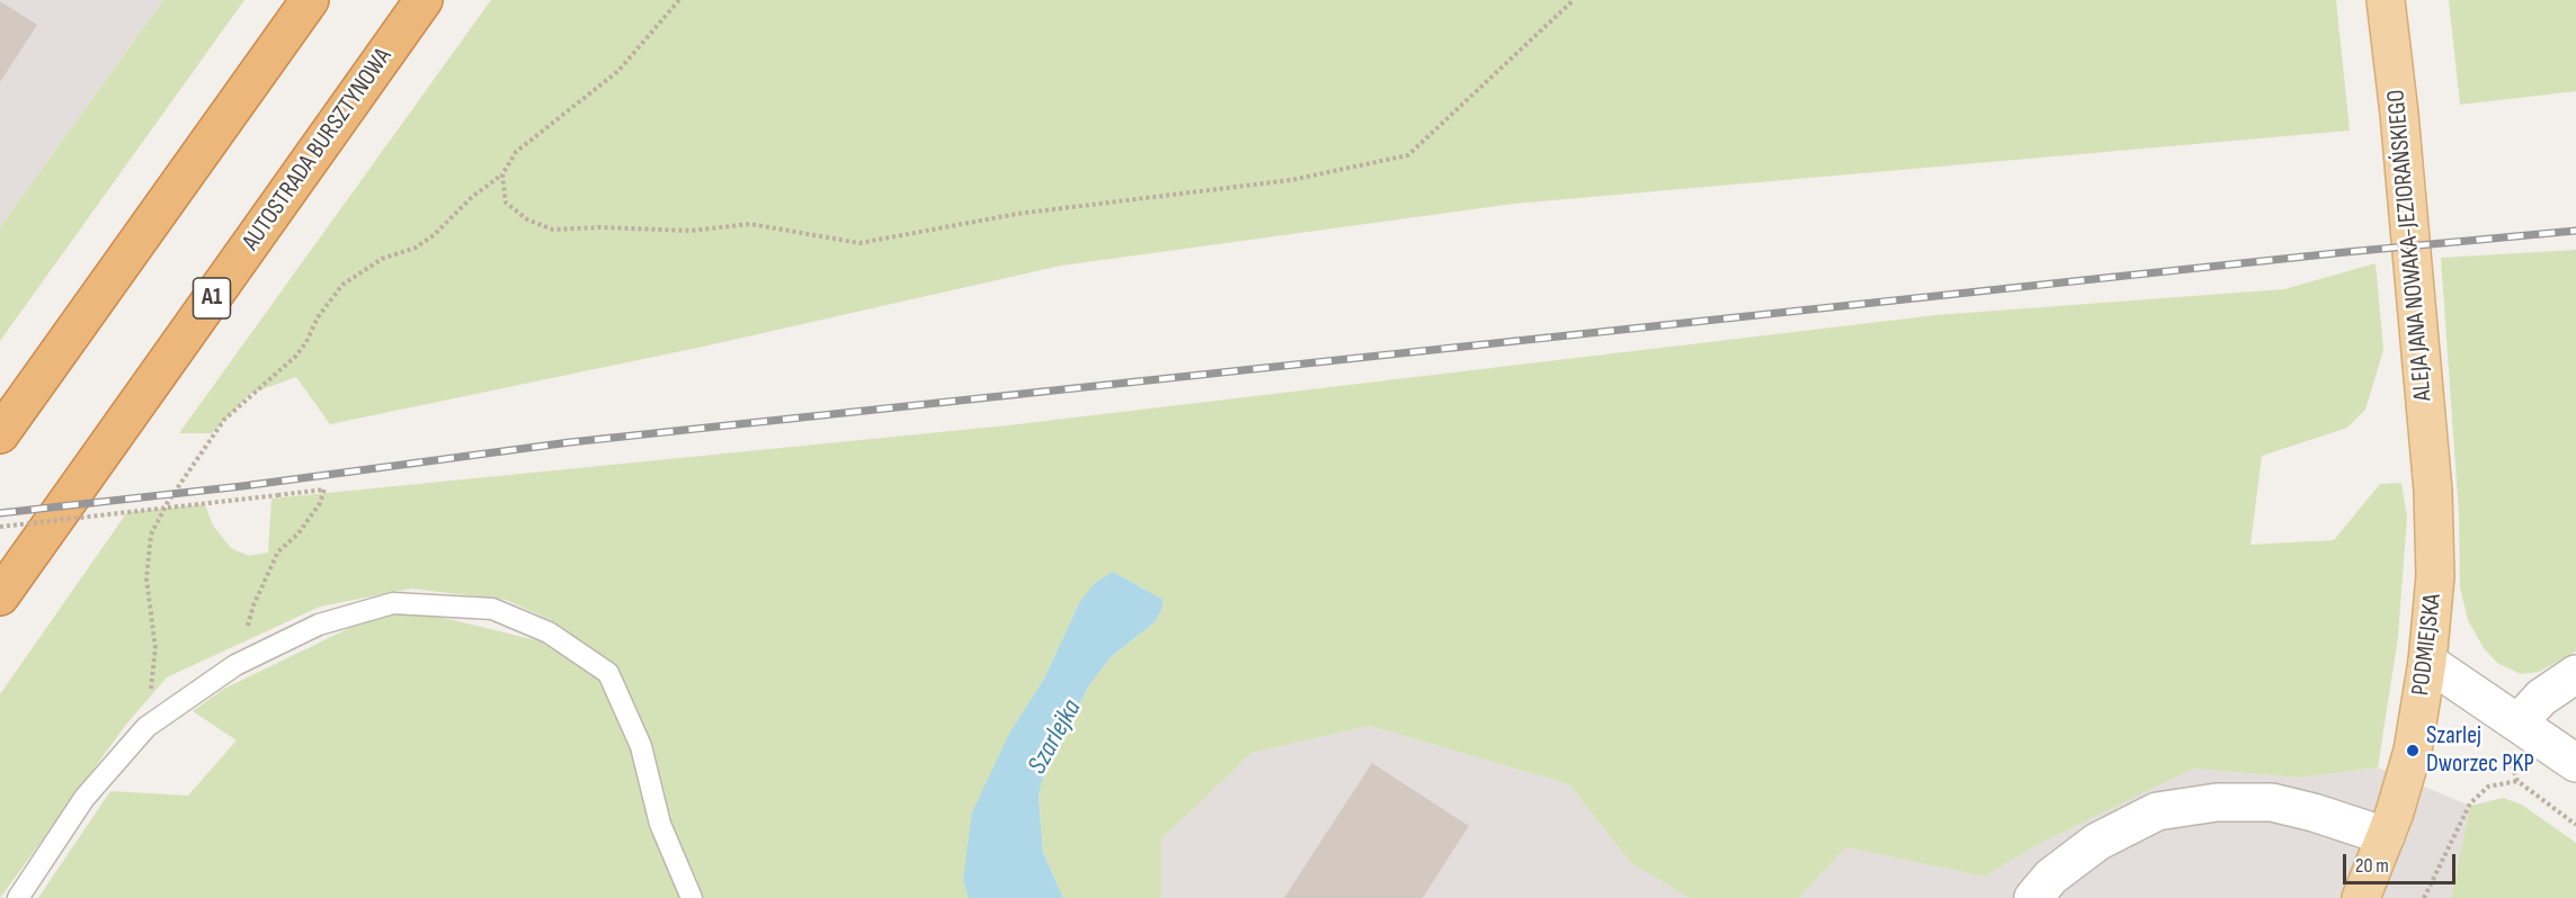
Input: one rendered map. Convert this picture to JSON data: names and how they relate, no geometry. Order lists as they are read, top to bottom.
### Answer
{
  "streets": {
    "highway": ["AUTOSTRADA BURSZTYNOWA", "A1"],
    "main road": ["ALEJA JANA NOWAKA-JEZIORAŃSKIEGO", "PODMIEJSKA"]
  },
  "crossings": [
    ["ALEJA JANA NOWAKA-JEZIORAŃSKIEGO", "PODMIEJSKA"]
  ],
  "water": ["Szarlejka"],
  "places": ["Szarlej Dworzec PKP"],
  "scale_bar": "20 m"
}
